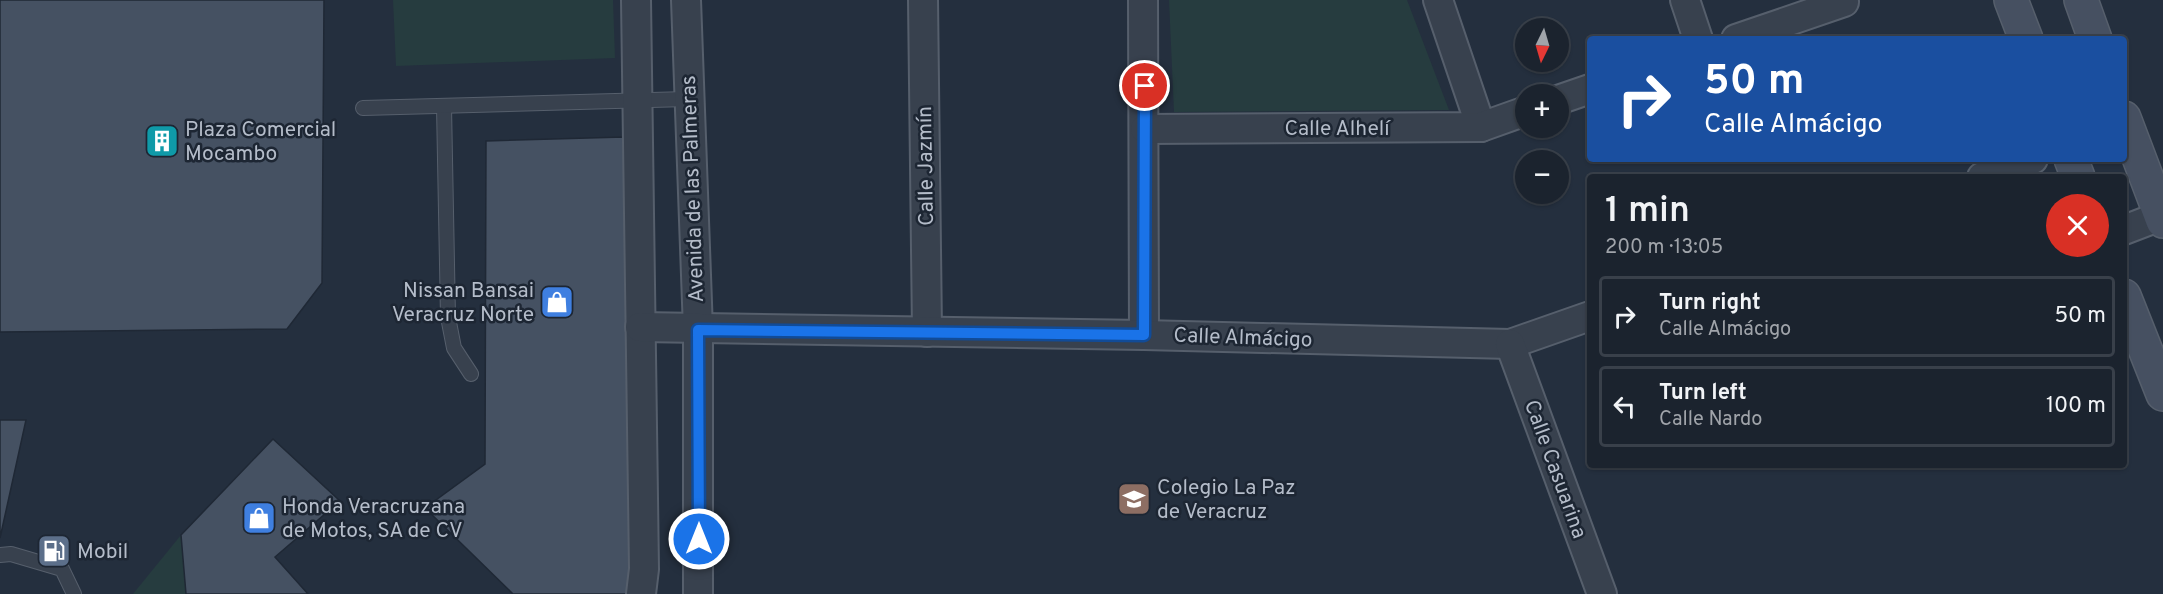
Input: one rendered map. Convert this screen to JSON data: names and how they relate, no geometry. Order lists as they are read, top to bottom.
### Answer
{
  "streets": {
    "street": [
      "Calle Alhelí",
      "Calle Jazmín",
      "Avenida de las Palmeras",
      "Calle Almácigo",
      "Calle Casuarina"
    ]
  },
  "crossings": [
    ["Calle Jazmín", "Calle Almácigo"],
    ["Avenida de las Palmeras", "Calle Almácigo"],
    ["Calle Almácigo", "Calle Casuarina"]
  ],
  "places": {
    "building": ["Plaza Comercial Mocambo"],
    "shop": ["Nissan Bansai Veracruz Norte", "Honda Veracruzana de Motos, SA de CV"],
    "school or university": ["Colegio La Paz de Veracruz"],
    "fuel station": ["Mobil"]
  },
  "north": "bottom",
  "page": {
    "map_buttons": ["+", "−"],
    "turn": ["50 m", "Calle Almácigo"],
    "heading": ["1 min", "200 m · 13:05"],
    "list": [
      {
        "name": "Turn right",
        "note": "Calle Almácigo",
        "value": "50 m"
      },
      {
        "name": "Turn left",
        "note": "Calle Nardo",
        "value": "100 m"
      }
    ]
  }
}
